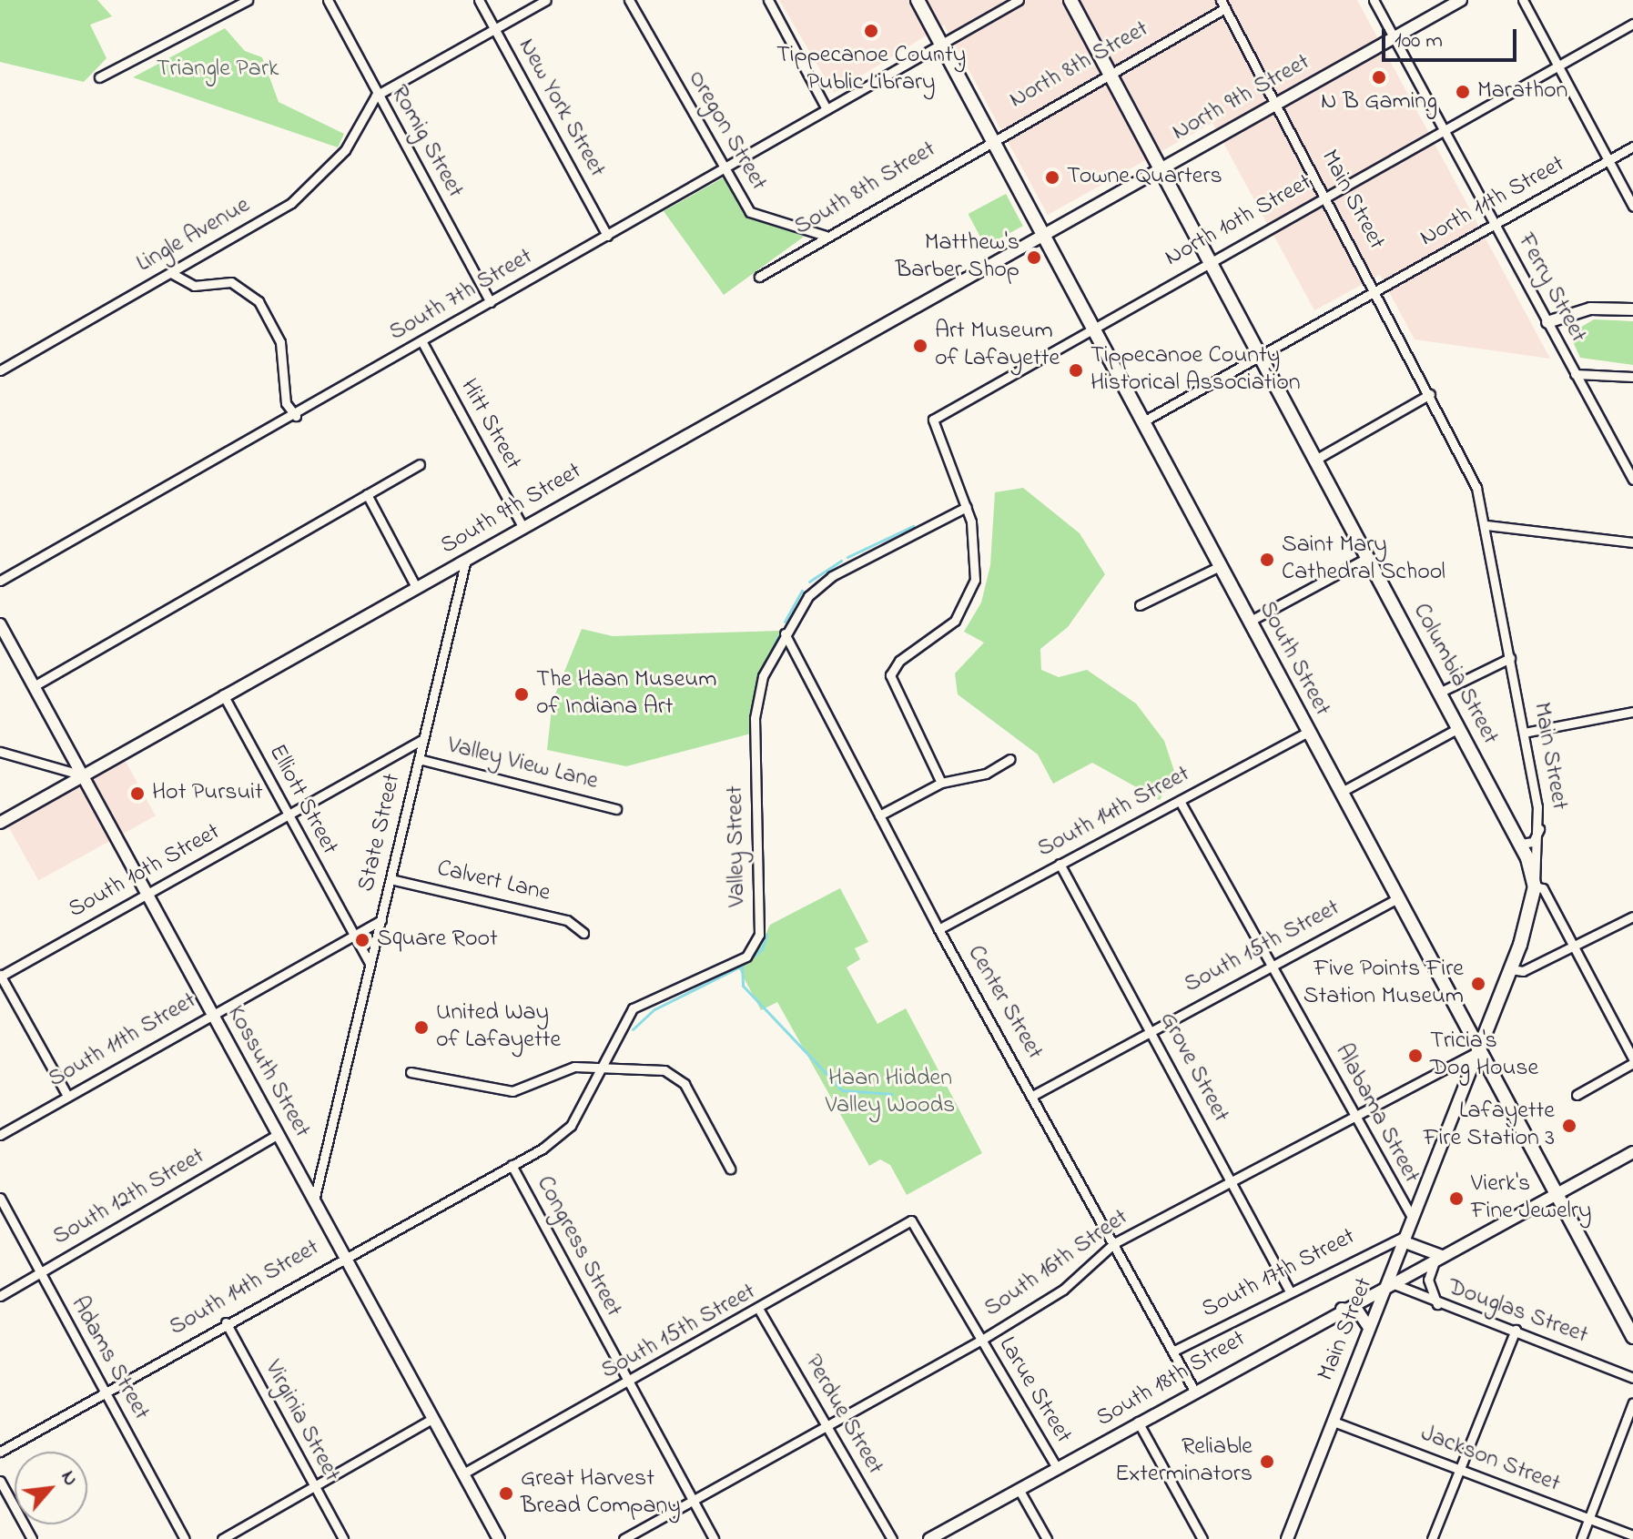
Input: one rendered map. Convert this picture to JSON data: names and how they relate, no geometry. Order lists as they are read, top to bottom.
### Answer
{
  "streets": {
    "main road": ["Main Street", "South Street", "Columbia Street"],
    "street": [
      "North 8th Street",
      "North 9th Street",
      "New York Street",
      "Oregon Street",
      "Romig Street",
      "South 8th Street",
      "North 11th Street",
      "North 10th Street",
      "Lingle Avenue",
      "Ferry Street",
      "South 7th Street",
      "Hitt Street",
      "South 9th Street",
      "Valley View Lane",
      "Elliott Street",
      "South 14th Street",
      "State Street",
      "Valley Street",
      "South 10th Street",
      "Calvert Lane",
      "South 15th Street",
      "Center Street",
      "South 11th Street",
      "Grove Street",
      "Kossuth Street",
      "Alabama Street",
      "South 12th Street",
      "Congress Street",
      "South 16th Street",
      "South 17th Street",
      "Douglas Street",
      "Adams Street",
      "South 18th Street",
      "Larue Street",
      "Perdue Street",
      "Virginia Street",
      "Jackson Street"
    ]
  },
  "crossings": [
    ["North 8th Street", "South 8th Street"],
    ["North 8th Street", "Main Street"],
    ["North 8th Street", "South Street"],
    ["North 8th Street", "Columbia Street"],
    ["North 9th Street", "Main Street"],
    ["North 9th Street", "Ferry Street"],
    ["North 9th Street", "South 9th Street"],
    ["North 9th Street", "South Street"],
    ["North 9th Street", "Columbia Street"],
    ["New York Street", "South 7th Street"],
    ["Oregon Street", "South 8th Street"],
    ["Oregon Street", "South 7th Street"],
    ["Romig Street", "Lingle Avenue"],
    ["Romig Street", "South 7th Street"],
    ["South 8th Street", "South Street"],
    ["Main Street", "North 11th Street"],
    ["Main Street", "North 10th Street"],
    ["Main Street", "South Street"],
    ["Main Street", "Columbia Street"],
    ["Main Street", "Alabama Street"],
    ["Main Street", "South 16th Street"],
    ["Main Street", "South 17th Street"],
    ["Main Street", "Douglas Street"],
    ["Main Street", "South 18th Street"],
    ["Main Street", "Jackson Street"],
    ["North 11th Street", "Ferry Street"],
    ["North 11th Street", "South Street"],
    ["North 11th Street", "Columbia Street"],
    ["North 10th Street", "Ferry Street"],
    ["North 10th Street", "South Street"],
    ["North 10th Street", "Columbia Street"],
    ["South 7th Street", "Hitt Street"],
    ["South 7th Street", "South Street"],
    ["Hitt Street", "South 9th Street"],
    ["South 9th Street", "South Street"],
    ["South 9th Street", "Elliott Street"],
    ["South 9th Street", "State Street"],
    ["South 9th Street", "Kossuth Street"],
    ["South Street", "South 14th Street"],
    ["South Street", "South 15th Street"],
    ["South Street", "South 16th Street"],
    ["South Street", "South 18th Street"],
    ["Valley View Lane", "State Street"],
    ["Elliott Street", "State Street"],
    ["Elliott Street", "South 10th Street"],
    ["Elliott Street", "South 11th Street"],
    ["South 14th Street", "Valley Street"],
    ["South 14th Street", "Center Street"],
    ["South 14th Street", "Grove Street"],
    ["South 14th Street", "Kossuth Street"],
    ["South 14th Street", "Alabama Street"],
    ["South 14th Street", "Congress Street"],
    ["South 14th Street", "Adams Street"],
    ["South 14th Street", "Virginia Street"],
    ["State Street", "South 10th Street"],
    ["State Street", "Calvert Lane"],
    ["State Street", "South 11th Street"],
    ["State Street", "Kossuth Street"],
    ["Valley Street", "Center Street"],
    ["Valley Street", "Congress Street"],
    ["South 10th Street", "Kossuth Street"],
    ["South 15th Street", "Center Street"],
    ["South 15th Street", "Grove Street"],
    ["South 15th Street", "Kossuth Street"],
    ["South 15th Street", "Alabama Street"],
    ["South 15th Street", "Congress Street"],
    ["South 15th Street", "Larue Street"],
    ["South 15th Street", "Perdue Street"],
    ["Center Street", "South 16th Street"],
    ["Center Street", "South 17th Street"],
    ["Center Street", "South 18th Street"],
    ["South 11th Street", "Kossuth Street"],
    ["Grove Street", "South 16th Street"],
    ["Grove Street", "South 17th Street"],
    ["Kossuth Street", "South 12th Street"],
    ["Alabama Street", "South 16th Street"],
    ["South 12th Street", "Adams Street"],
    ["Congress Street", "South 16th Street"],
    ["South 16th Street", "Larue Street"],
    ["South 16th Street", "Perdue Street"],
    ["Douglas Street", "South 18th Street"],
    ["South 18th Street", "Larue Street"]
  ],
  "parks": ["Triangle Park", "Haan Hidden Valley Woods"],
  "places": [
    "Tippecanoe County Public Library",
    "N B Gaming",
    "Marathon",
    "Towne Quarters",
    "Matthew's Barber Shop",
    "Art Museum of Lafayette",
    "Tippecanoe County Historical Association",
    "Saint Mary Cathedral School",
    "The Haan Museum of Indiana Art",
    "Hot Pursuit",
    "Square Root",
    "Five Points Fire Station Museum",
    "United Way of Lafayette",
    "Tricia's Dog House",
    "Lafayette Fire Station 3",
    "Vierk's Fine Jewelry",
    "Reliable Exterminators",
    "Great Harvest Bread Company"
  ],
  "scale_bar": "100 m",
  "north": "top right"
}
